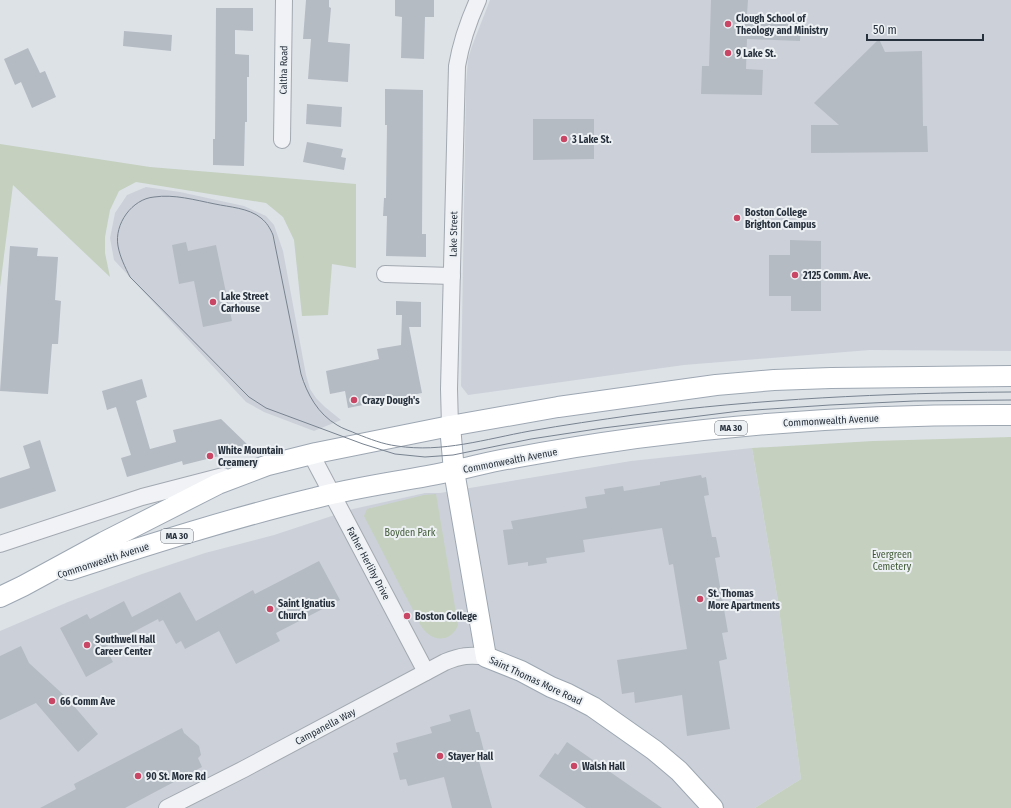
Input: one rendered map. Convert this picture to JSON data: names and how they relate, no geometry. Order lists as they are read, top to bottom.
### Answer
{
  "streets": {
    "main road": [
      "Lake Street",
      "Commonwealth Avenue",
      "MA 30",
      "Saint Thomas More Road"
    ],
    "street": ["Caltha Road", "Father Herlihy Drive", "Campanella Way"]
  },
  "crossings": [
    ["Lake Street", "Commonwealth Avenue"],
    ["Lake Street", "Saint Thomas More Road"],
    ["Commonwealth Avenue", "Father Herlihy Drive"],
    ["Commonwealth Avenue", "Saint Thomas More Road"],
    ["Father Herlihy Drive", "Campanella Way"],
    ["Saint Thomas More Road", "Campanella Way"]
  ],
  "parks": ["Boyden Park", "Evergreen Cemetery"],
  "places": [
    "Clough School of Theology and Ministry",
    "9 Lake St.",
    "3 Lake St.",
    "Boston College Brighton Campus",
    "2125 Comm. Ave.",
    "Lake Street Carhouse",
    "Crazy Dough's",
    "White Mountain Creamery",
    "St. Thomas More Apartments",
    "Saint Ignatius Church",
    "Boston College",
    "Southwell Hall Career Center",
    "66 Comm Ave",
    "Stayer Hall",
    "Walsh Hall",
    "90 St. More Rd"
  ],
  "scale_bar": "50 m"
}
